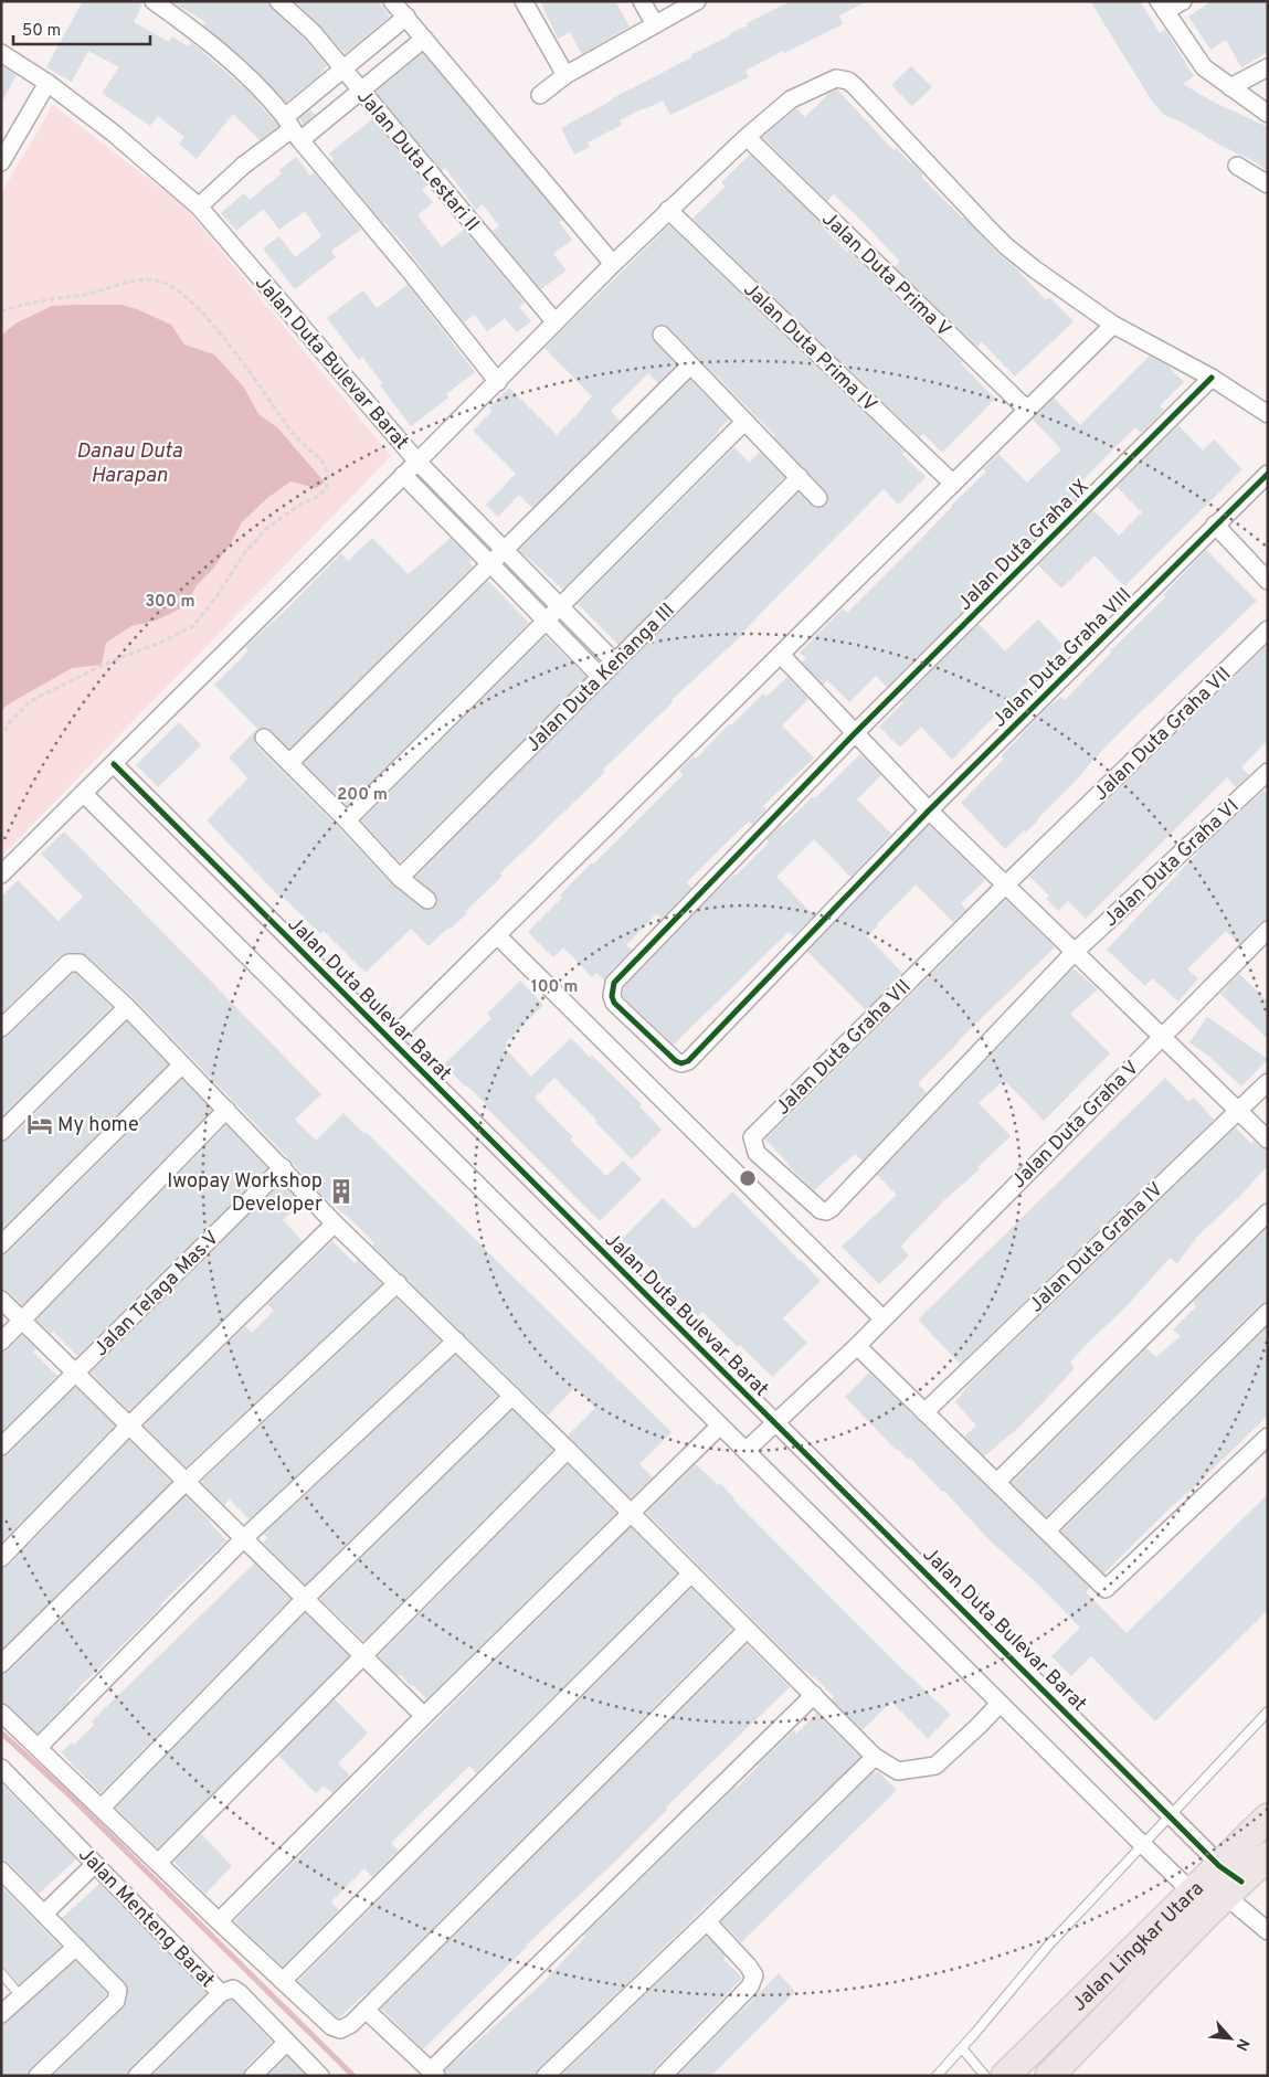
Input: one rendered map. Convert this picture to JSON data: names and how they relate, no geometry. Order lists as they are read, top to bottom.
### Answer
{
  "streets": {
    "main road": ["Jalan Lingkar Utara"],
    "street": [
      "Jalan Duta Lestari II",
      "Jalan Duta Prima V",
      "Jalan Duta Prima IV",
      "Jalan Duta Bulevar Barat",
      "Jalan Duta Graha IX",
      "Jalan Duta Graha VIII",
      "Jalan Duta Kenanga III",
      "Jalan Duta Graha VII",
      "Jalan Duta Graha VI",
      "Jalan Duta Graha V",
      "Jalan Duta Graha IV",
      "Jalan Telaga Mas V",
      "Jalan Menteng Barat"
    ]
  },
  "crossings": [
    ["Jalan Duta Bulevar Barat", "Jalan Duta Graha V"],
    ["Jalan Duta Bulevar Barat", "Jalan Lingkar Utara"],
    ["Jalan Duta Graha IX", "Jalan Duta Graha VIII"],
    ["Jalan Duta Graha VII", "Jalan Duta Graha VI"]
  ],
  "water": ["Danau Duta Harapan"],
  "places": {
    "hotel": ["My home"],
    "building": ["Iwopay Workshop Developer"]
  },
  "scale_bar": "50 m",
  "north": "bottom right",
  "rings": ["300 m", "200 m", "100 m"]
}
